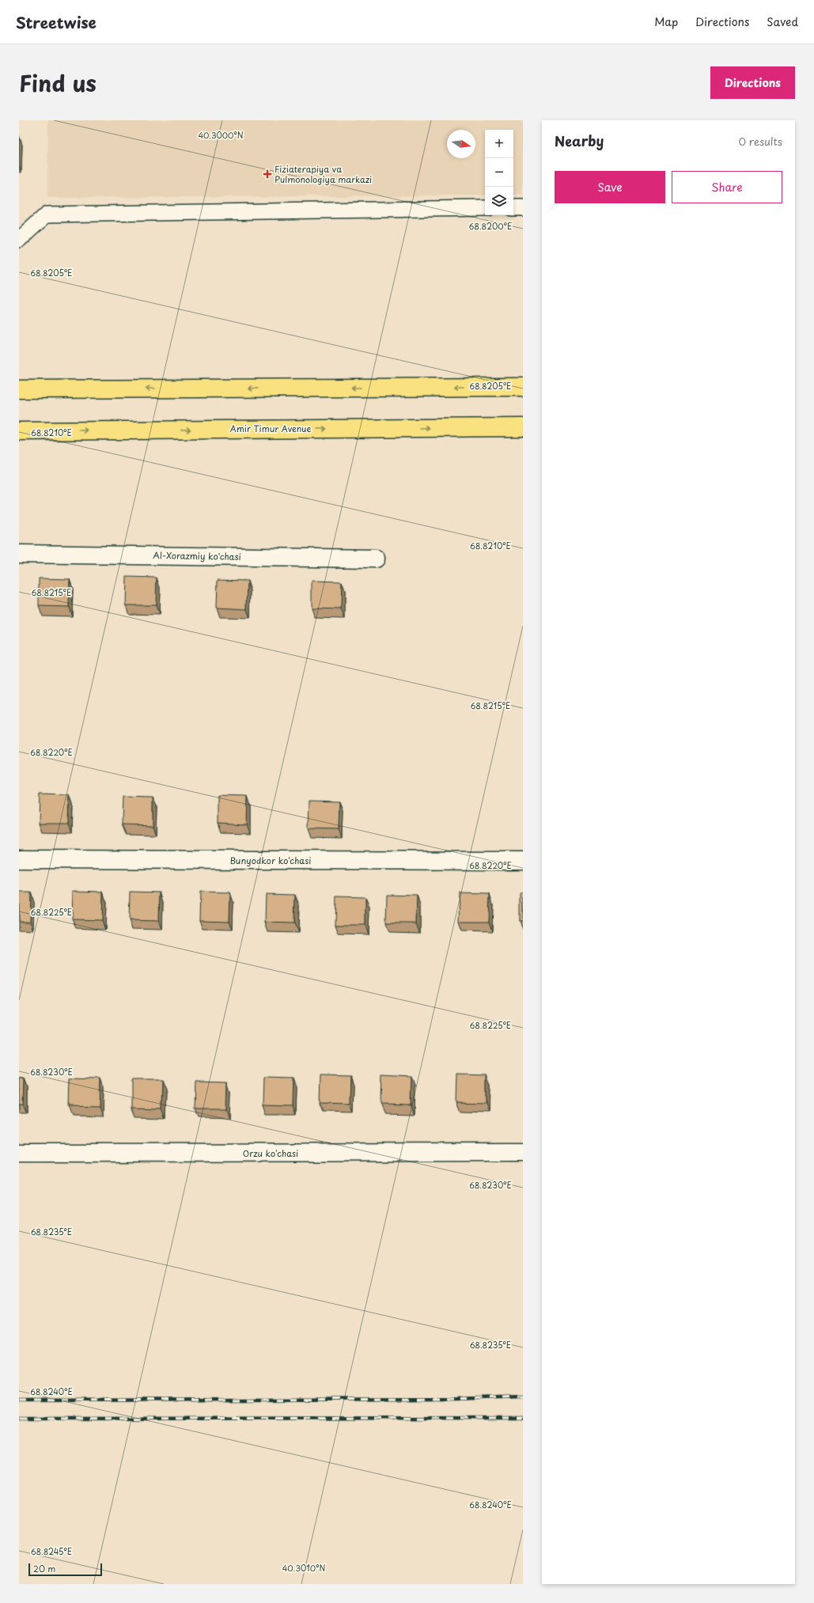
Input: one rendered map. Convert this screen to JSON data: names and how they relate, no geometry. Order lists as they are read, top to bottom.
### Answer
{
  "streets": {
    "highway": ["Amir Timur Avenue"],
    "street": ["Al-Xorazmiy ko'chasi", "Bunyodkor ko'chasi", "Orzu ko'chasi"]
  },
  "places": {
    "health": ["Fiziaterapiya va Pulmonologiya markazi"]
  },
  "scale_bar": "20 m",
  "north": "right",
  "page": {
    "header": "Streetwise",
    "nav": ["Map", "Directions", "Saved"],
    "title": "Find us",
    "buttons": [
      "Directions",
      ["Save", "Share"]
    ],
    "heading": ["Nearby", "0 results"],
    "map_buttons": ["+", "−"],
    "scale": "20 m"
  },
  "coordinates": [
    "40.3000°N",
    "68.8200°E",
    "68.8205°E",
    "68.8210°E",
    "68.8215°E",
    "68.8220°E",
    "68.8225°E",
    "68.8230°E",
    "68.8235°E",
    "68.8240°E",
    "68.8245°E",
    "40.3010°N"
  ]
}
